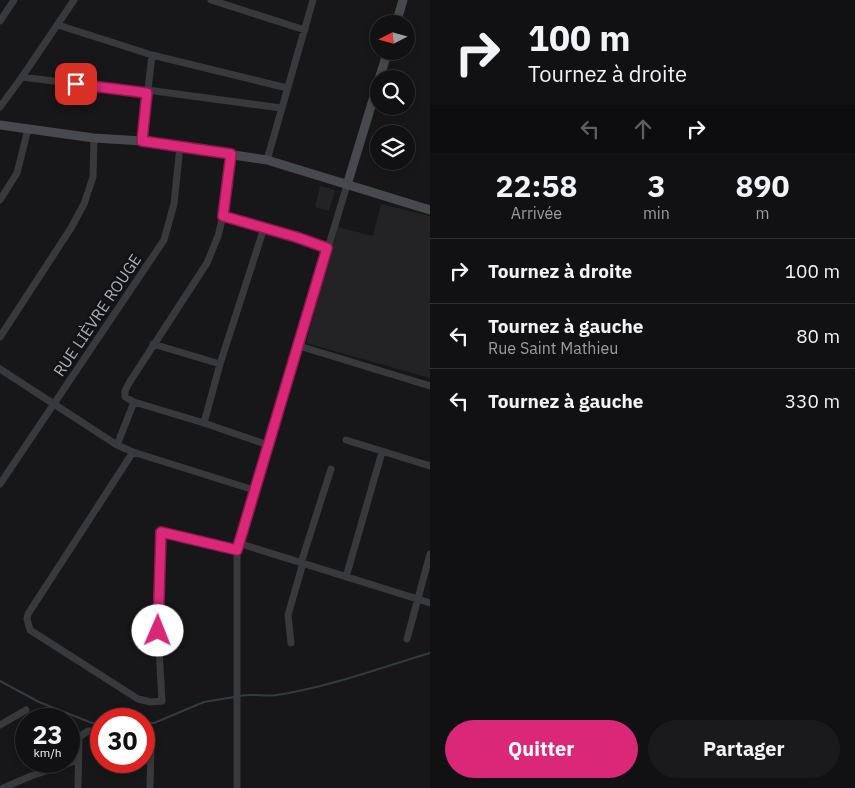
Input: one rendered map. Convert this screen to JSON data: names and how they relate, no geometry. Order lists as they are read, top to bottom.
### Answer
{
  "streets": {
    "street": ["RUE LIÈVRE ROUGE"]
  },
  "north": "left",
  "page": {
    "turn": ["100 m", "Tournez à droite"],
    "eta": [
      "22:58",
      "Arrivée",
      "3",
      "min",
      "890",
      "m"
    ],
    "list": [
      {
        "name": "Tournez à droite",
        "value": "100 m"
      },
      {
        "name": "Tournez à gauche",
        "note": "Rue Saint Mathieu",
        "value": "80 m"
      },
      {
        "name": "Tournez à gauche",
        "value": "330 m"
      }
    ],
    "speed": "23 km/h",
    "limit": "30",
    "buttons": ["Quitter", "Partager"]
  }
}
